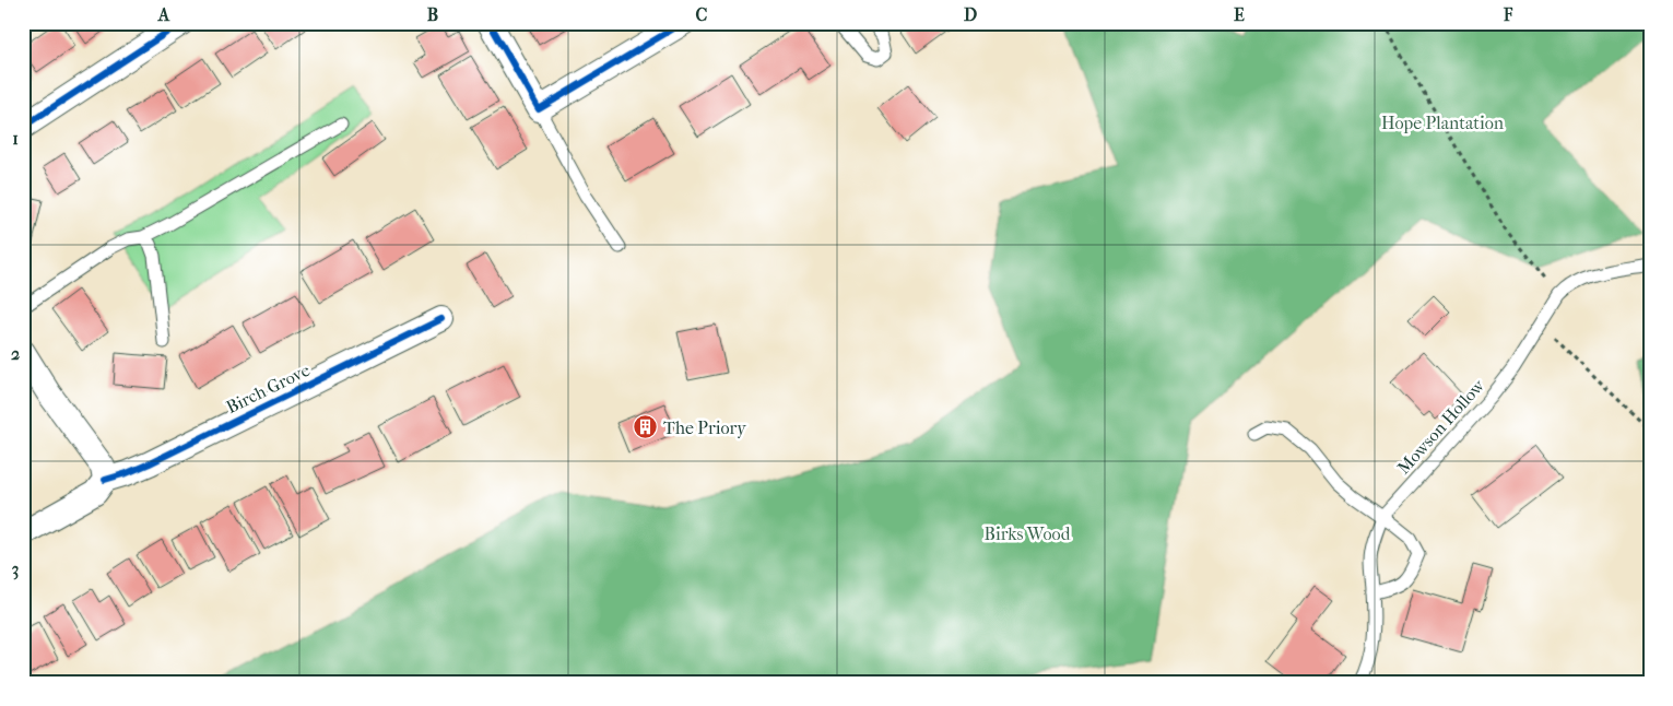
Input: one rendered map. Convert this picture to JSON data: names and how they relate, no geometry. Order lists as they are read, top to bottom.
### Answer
{
  "streets": {
    "street": ["Birch Grove"],
    "lane": ["Mowson Hollow"]
  },
  "parks": ["Hope Plantation", "Birks Wood"],
  "places": {
    "building": ["The Priory"]
  },
  "grid": {
    "columns": [
      "A",
      "B",
      "C",
      "D",
      "E",
      "F"
    ],
    "rows": ["1", "2", "3"]
  }
}
